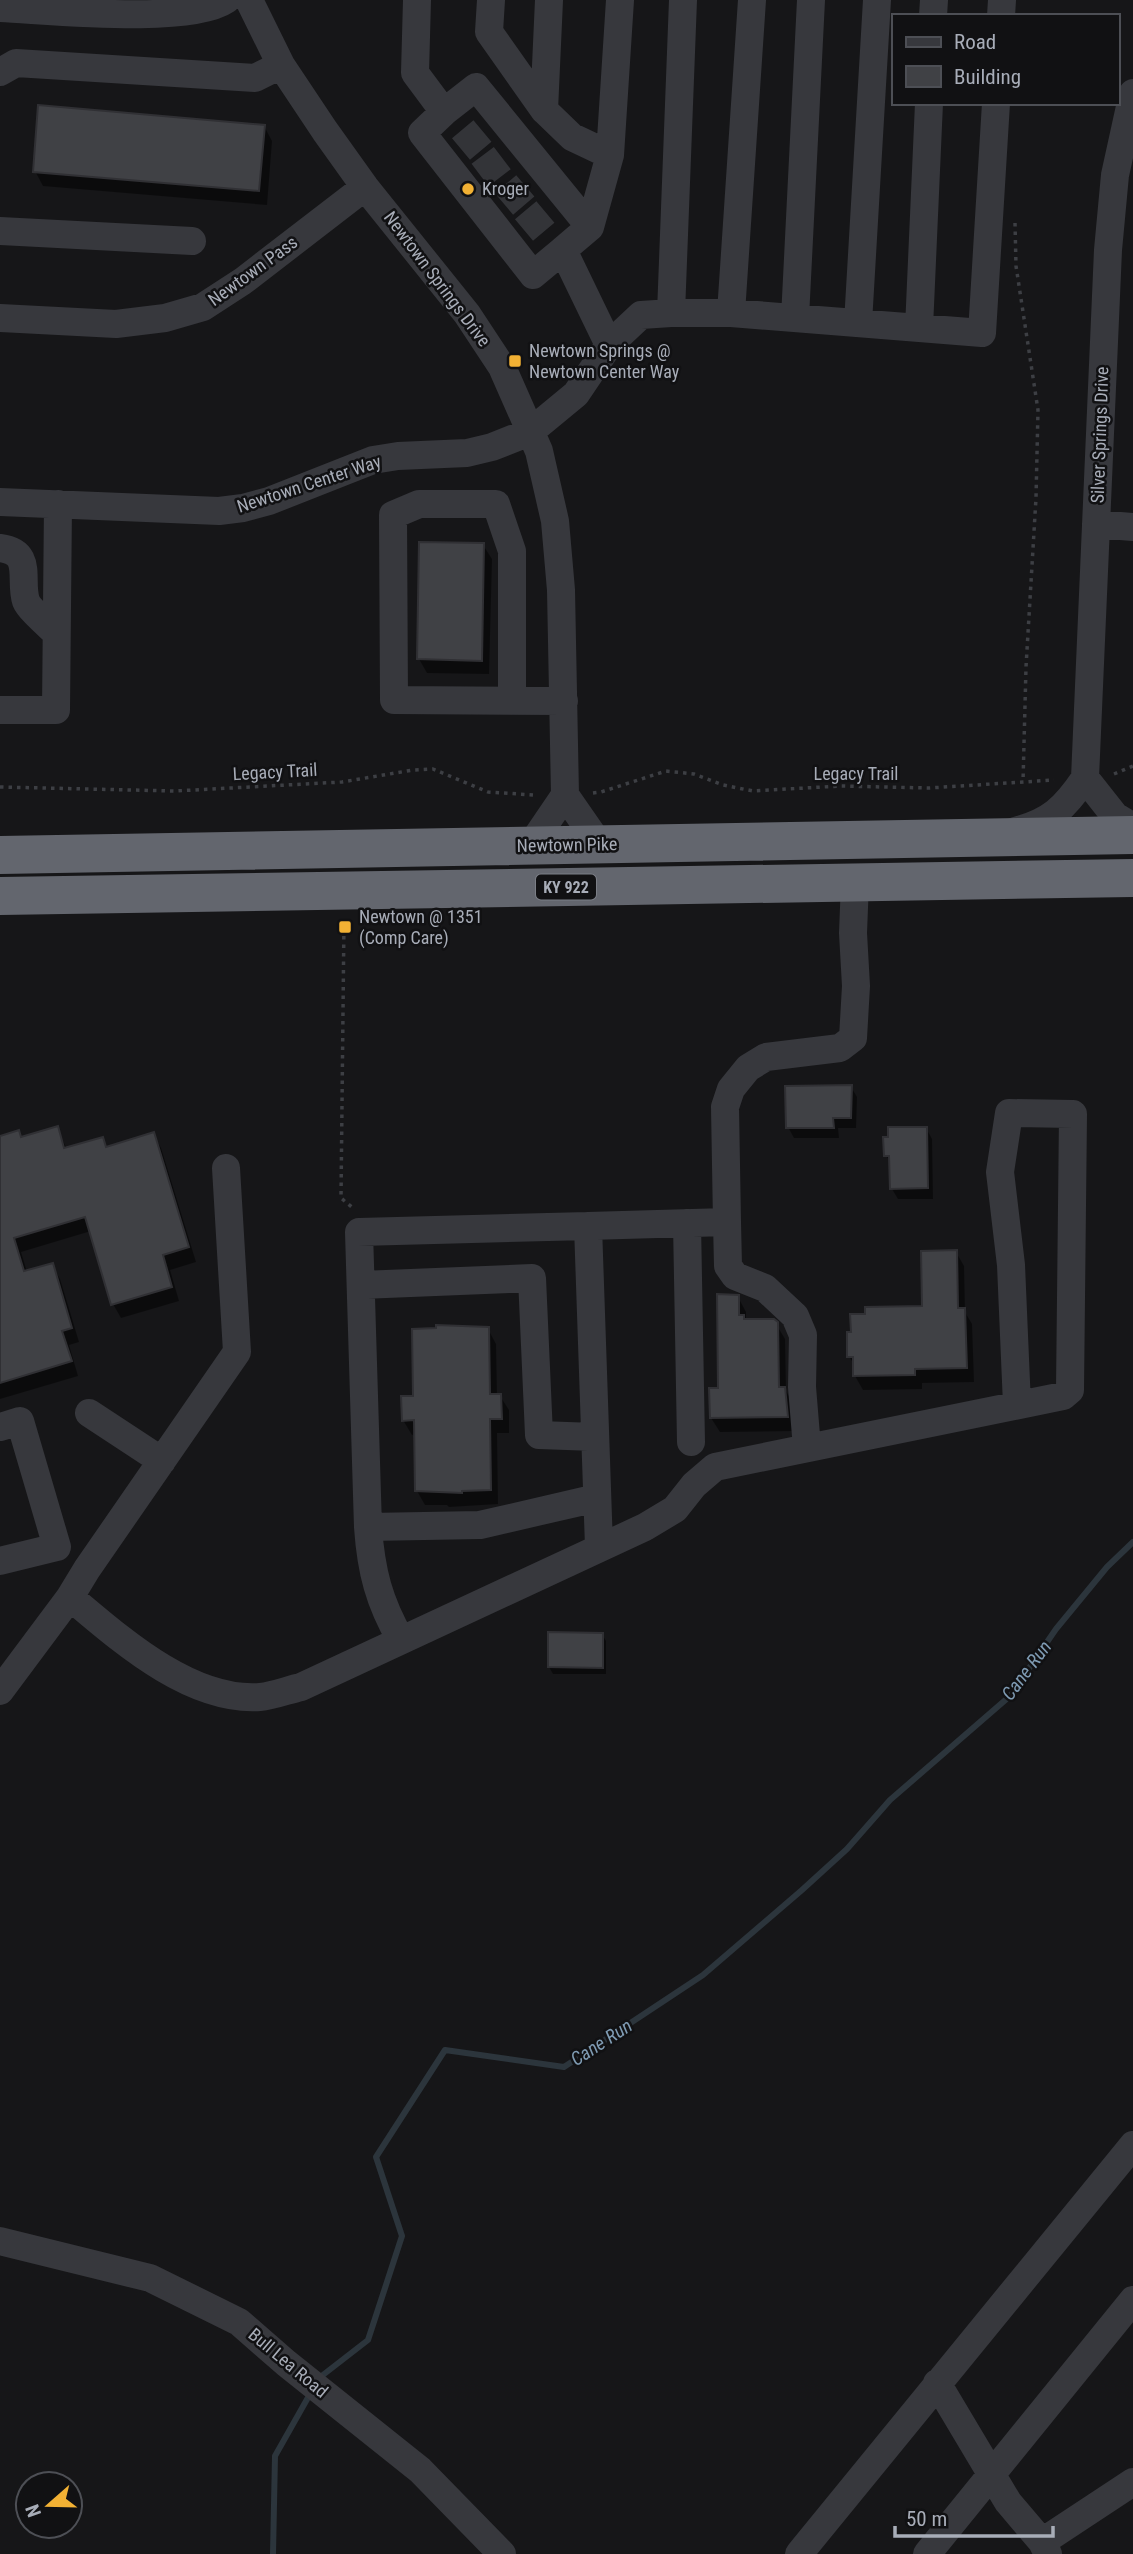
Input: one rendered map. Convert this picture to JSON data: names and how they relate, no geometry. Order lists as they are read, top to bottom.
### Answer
{
  "streets": {
    "highway": ["Newtown Pike", "KY 922"],
    "street": [
      "Newtown Pass",
      "Newtown Springs Drive",
      "Silver Springs Drive",
      "Newtown Center Way",
      "Bull Lea Road"
    ],
    "path": ["Legacy Trail"]
  },
  "crossings": [
    ["Newtown Pass", "Newtown Springs Drive"],
    ["Newtown Springs Drive", "Newtown Center Way"],
    ["Newtown Springs Drive", "Legacy Trail"],
    ["Silver Springs Drive", "Legacy Trail"]
  ],
  "water": ["Cane Run"],
  "places": {
    "other": ["Kroger"],
    "transit": ["Newtown Springs @ Newtown Center Way", "Newtown @ 1351 (Comp Care)"]
  },
  "legend": ["Road", "Building"],
  "scale_bar": "50 m",
  "north": "left"
}
